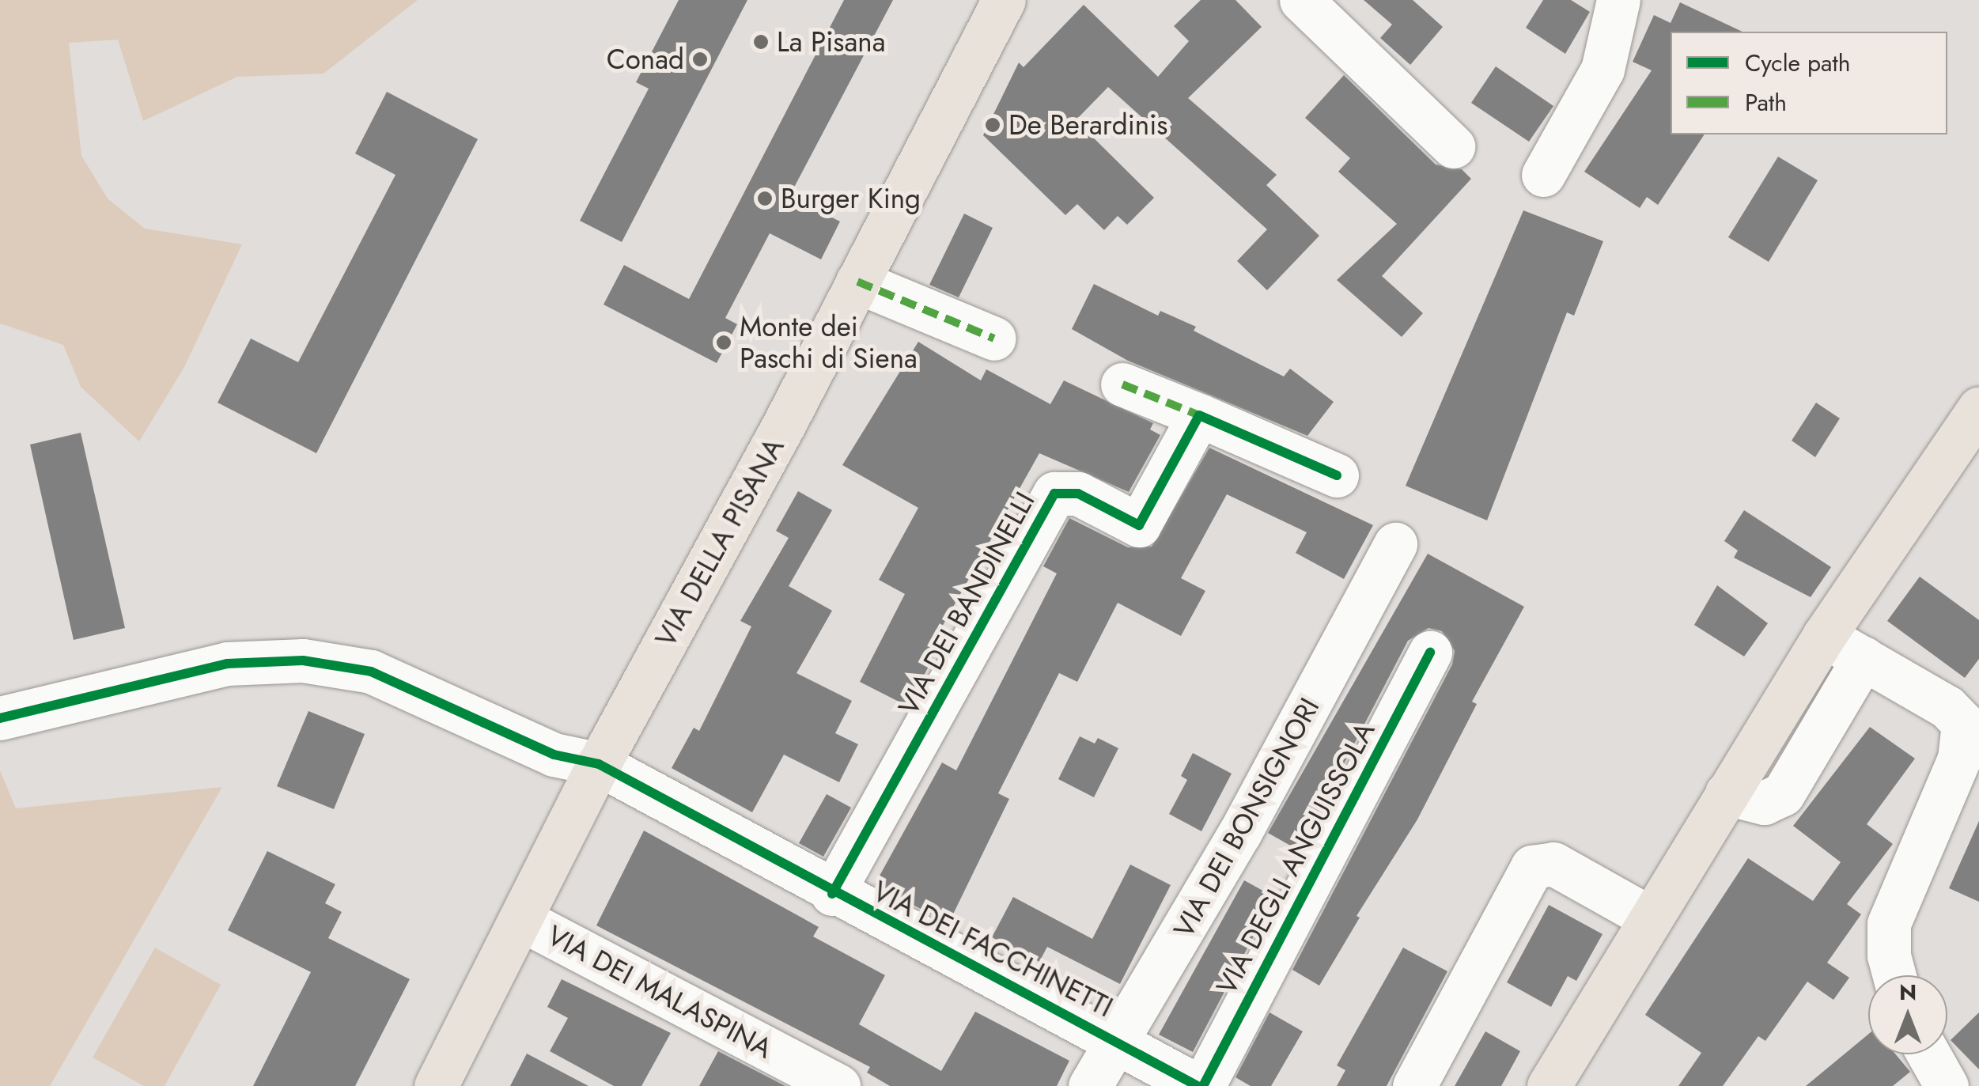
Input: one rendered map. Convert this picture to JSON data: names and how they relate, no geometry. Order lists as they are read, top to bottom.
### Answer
{
  "streets": {
    "main road": ["VIA DELLA PISANA"],
    "street": [
      "VIA DEI BANDINELLI",
      "VIA DEI BONSIGNORI",
      "VIA DEGLI ANGUISSOLA",
      "VIA DEI FACCHINETTI",
      "VIA DEI MALASPINA"
    ]
  },
  "crossings": [
    ["VIA DELLA PISANA", "VIA DEI FACCHINETTI"],
    ["VIA DELLA PISANA", "VIA DEI MALASPINA"],
    ["VIA DEI BANDINELLI", "VIA DEI FACCHINETTI"],
    ["VIA DEI BONSIGNORI", "VIA DEI FACCHINETTI"],
    ["VIA DEGLI ANGUISSOLA", "VIA DEI FACCHINETTI"]
  ],
  "places": [
    "La Pisana",
    "Conad",
    "De Berardinis",
    "Burger King",
    "Monte dei Paschi di Siena"
  ],
  "legend": ["Cycle path", "Path"],
  "north": "top"
}
